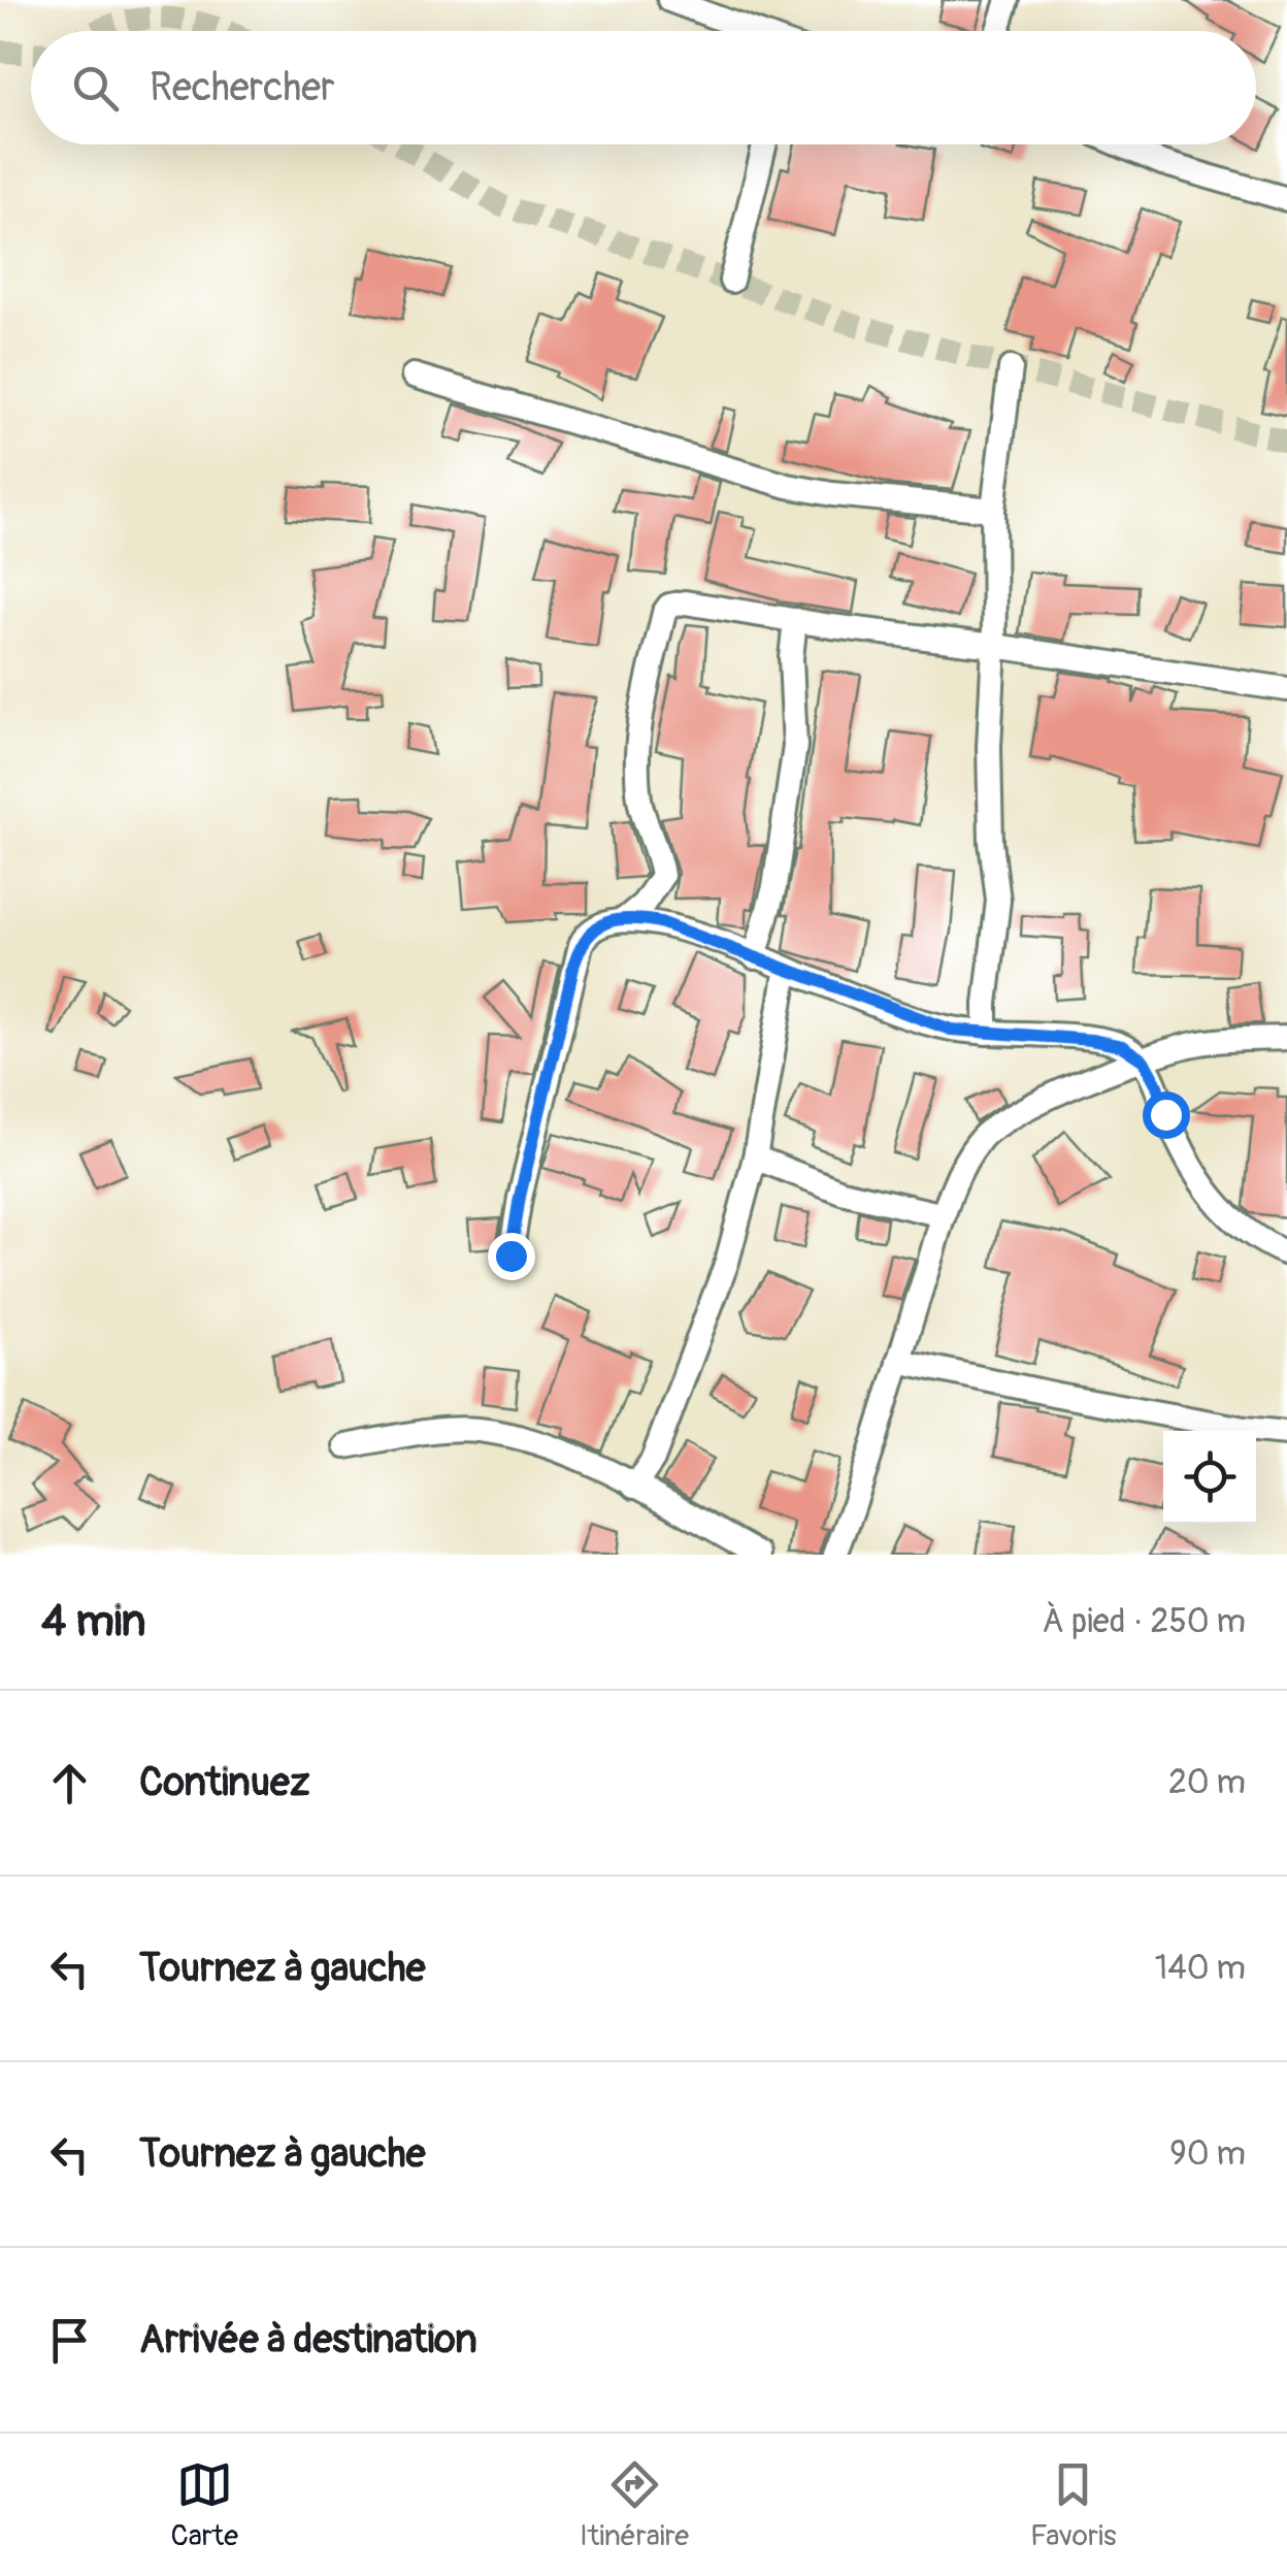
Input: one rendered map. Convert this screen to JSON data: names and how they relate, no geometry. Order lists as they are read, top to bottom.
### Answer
{
  "page": {
    "search": "Rechercher",
    "heading": ["4 min", "À pied · 250 m"],
    "list": [
      ["Continuez", "20 m"],
      ["Tournez à gauche", "140 m"],
      ["Tournez à gauche", "90 m"],
      "Arrivée à destination"
    ],
    "nav": ["Carte", "Itinéraire", "Favoris"]
  }
}
